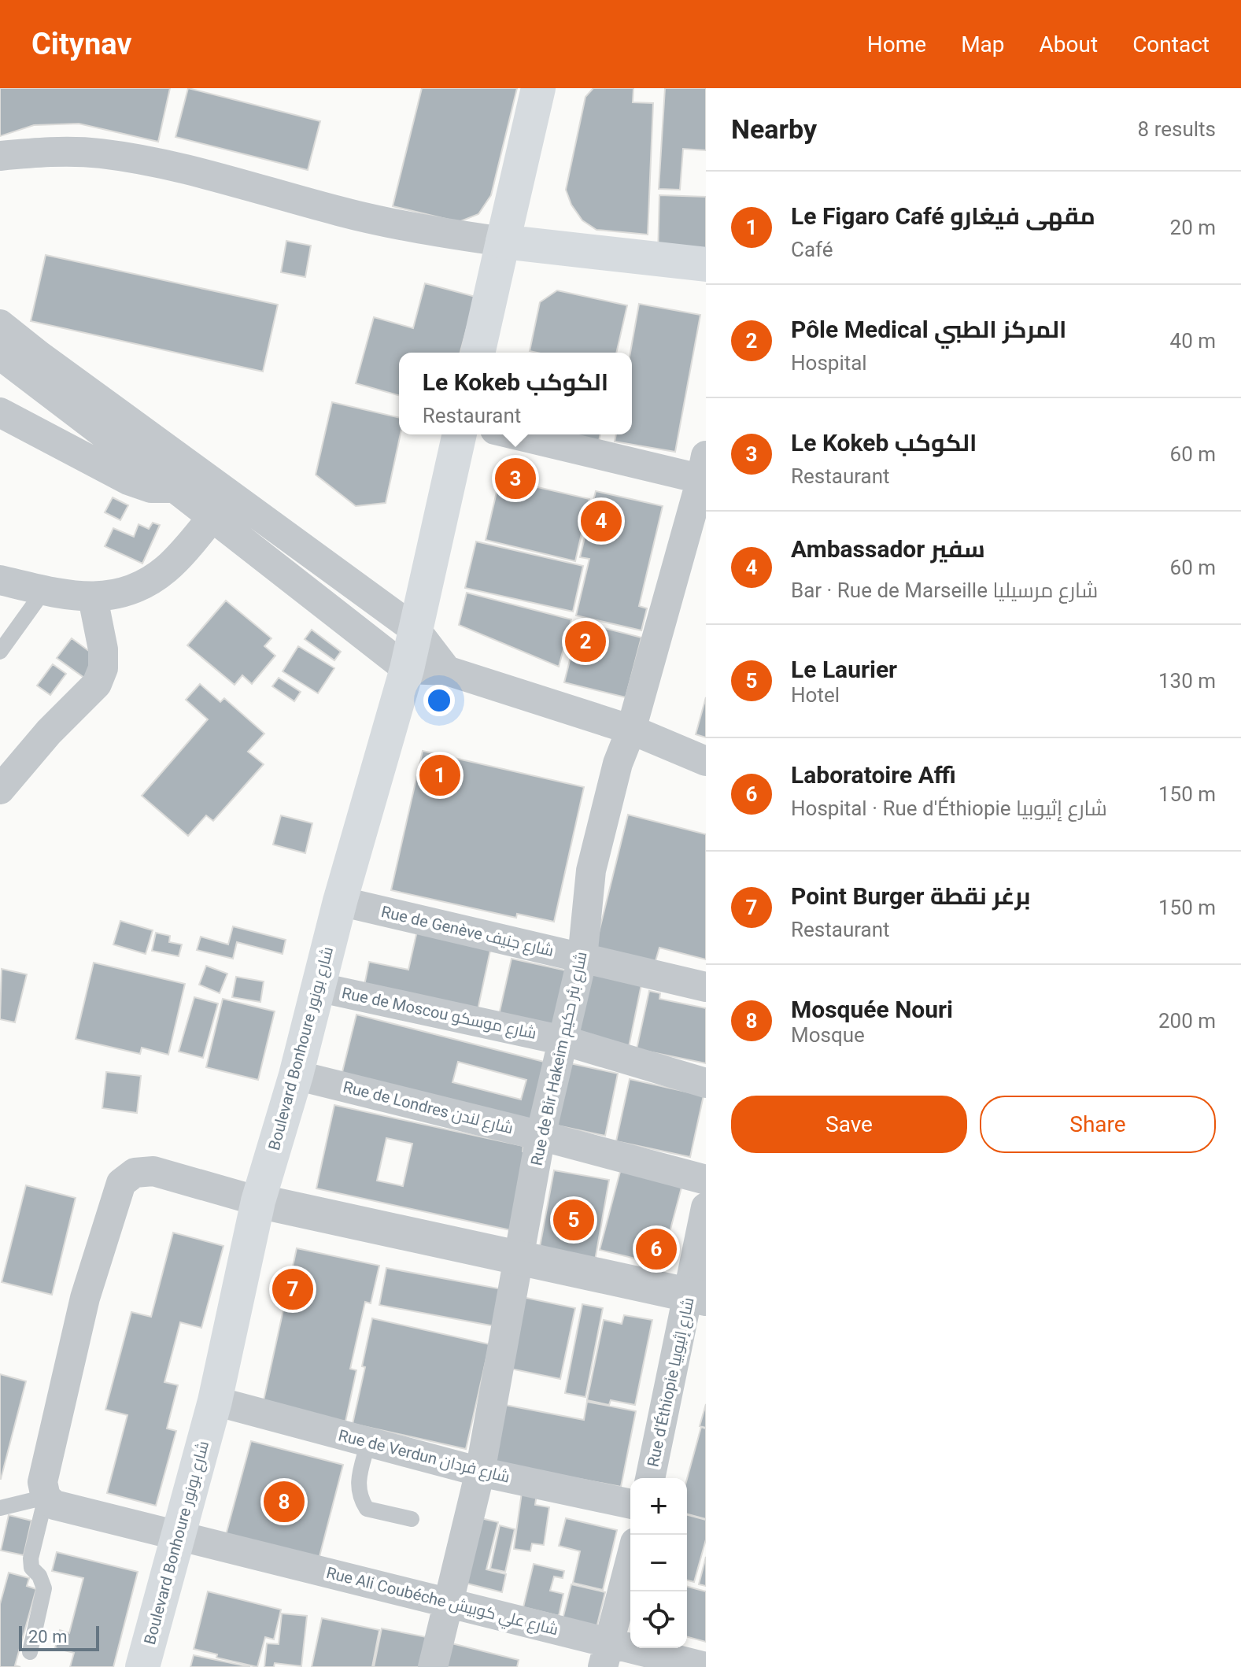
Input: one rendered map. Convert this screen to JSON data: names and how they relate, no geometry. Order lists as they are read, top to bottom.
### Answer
{
  "streets": {
    "main road": ["Boulevard Bonhoure شارع بونور"],
    "street": [
      "Rue de Genève شارع جنيف",
      "Rue de Moscou شارع موسكو",
      "Rue de Bir Hakeim شارع بئر حكيم",
      "Rue de Londres شارع لندن",
      "Rue d'Éthiopie شارع إثيوبيا",
      "Rue de Verdun شارع فردان",
      "Rue Ali Coubéche شارع علي كوبيش"
    ]
  },
  "crossings": [
    ["Rue de Genève شارع جنيف", "Boulevard Bonhoure شارع بونور"],
    ["Rue de Genève شارع جنيف", "Rue de Bir Hakeim شارع بئر حكيم"],
    ["Rue de Moscou شارع موسكو", "Boulevard Bonhoure شارع بونور"],
    ["Rue de Moscou شارع موسكو", "Rue de Bir Hakeim شارع بئر حكيم"],
    ["Boulevard Bonhoure شارع بونور", "Rue de Londres شارع لندن"],
    ["Boulevard Bonhoure شارع بونور", "Rue de Verdun شارع فردان"],
    ["Boulevard Bonhoure شارع بونور", "Rue Ali Coubéche شارع علي كوبيش"],
    ["Rue de Bir Hakeim شارع بئر حكيم", "Rue de Londres شارع لندن"],
    ["Rue de Bir Hakeim شارع بئر حكيم", "Rue de Verdun شارع فردان"],
    ["Rue de Bir Hakeim شارع بئر حكيم", "Rue Ali Coubéche شارع علي كوبيش"]
  ],
  "scale_bar": "20 m",
  "page": {
    "header": "Citynav",
    "nav": [
      "Home",
      "Map",
      "About",
      "Contact"
    ],
    "heading": ["Nearby", "8 results"],
    "list": [
      {
        "mark": "1",
        "name": "Le Figaro Café مقهى فيغارو",
        "note": "Café",
        "value": "20 m"
      },
      {
        "mark": "2",
        "name": "Pôle Medical المركز الطبي",
        "note": "Hospital",
        "value": "40 m"
      },
      {
        "mark": "3",
        "name": "Le Kokeb الكوكب",
        "note": "Restaurant",
        "value": "60 m"
      },
      {
        "mark": "4",
        "name": "Ambassador سفير",
        "note": "Bar · Rue de Marseille شارع مرسيليا",
        "value": "60 m"
      },
      {
        "mark": "5",
        "name": "Le Laurier",
        "note": "Hotel",
        "value": "130 m"
      },
      {
        "mark": "6",
        "name": "Laboratoire Affi",
        "note": "Hospital · Rue d'Éthiopie شارع إثيوبيا",
        "value": "150 m"
      },
      {
        "mark": "7",
        "name": "Point Burger برغر نقطة",
        "note": "Restaurant",
        "value": "150 m"
      },
      {
        "mark": "8",
        "name": "Mosquée Nouri",
        "note": "Mosque",
        "value": "200 m"
      }
    ],
    "popup": ["Le Kokeb الكوكب", "Restaurant"],
    "pins": [
      "3",
      "4",
      "2",
      "1",
      "5",
      "6",
      "7",
      "8"
    ],
    "buttons": ["Save", "Share"],
    "map_buttons": ["+", "−"],
    "scale": "20 m"
  }
}
